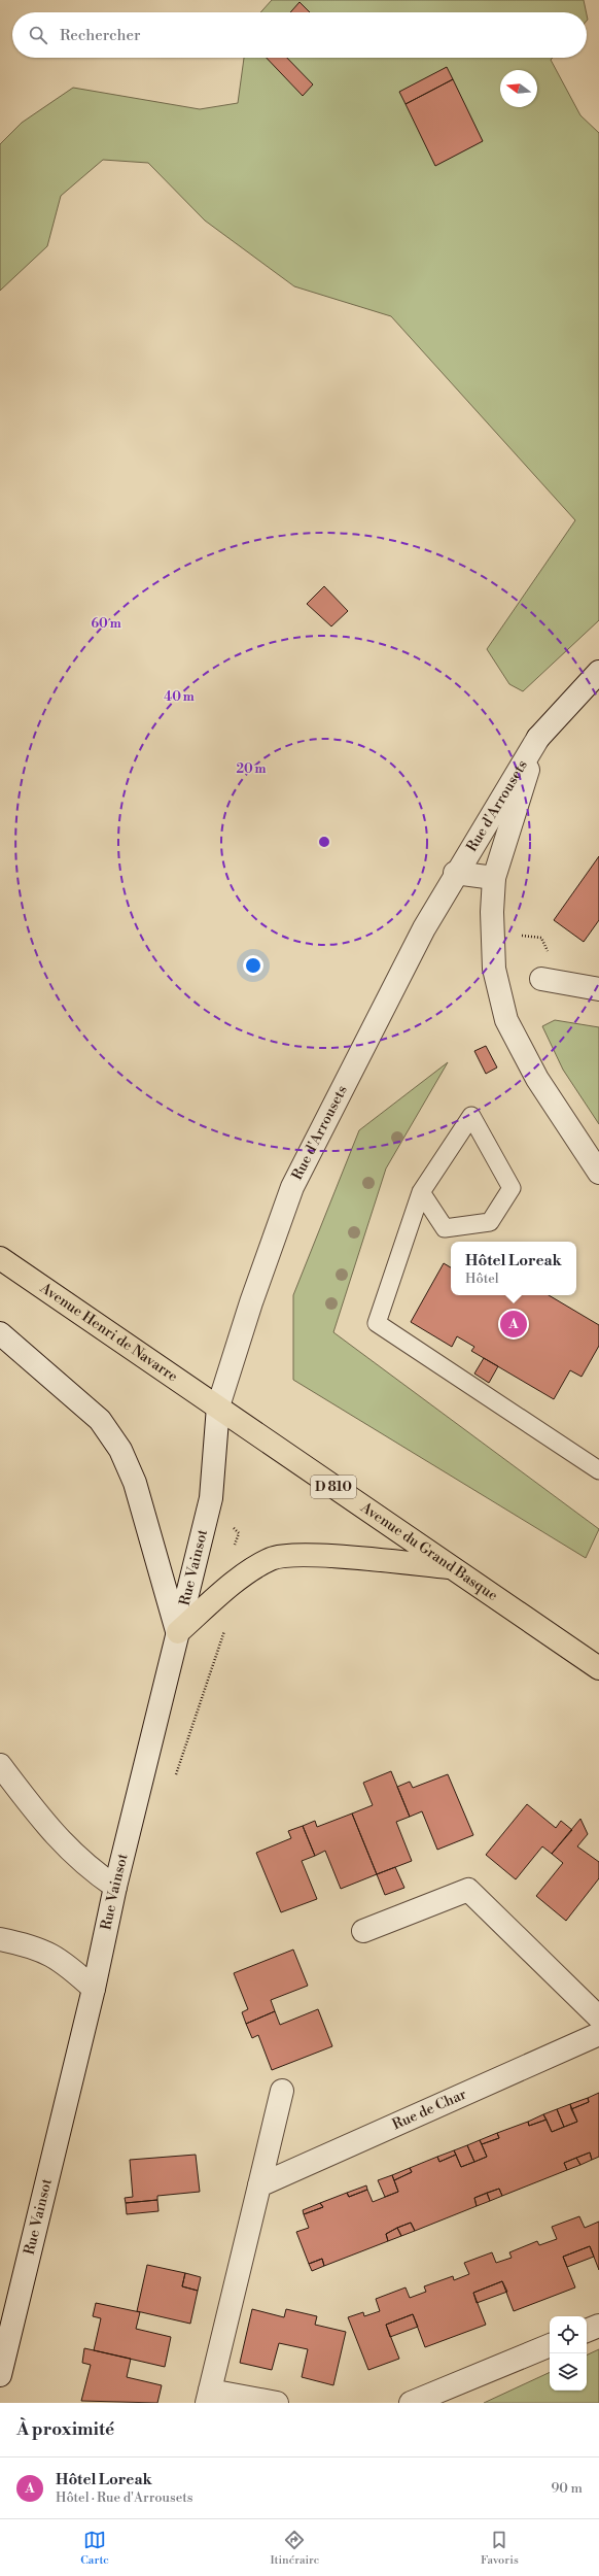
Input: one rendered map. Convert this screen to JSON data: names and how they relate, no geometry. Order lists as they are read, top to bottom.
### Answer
{
  "streets": {
    "main road": ["Avenue Henri de Navarre", "D 810", "Avenue du Grand Basque"],
    "street": ["Rue d'Arrousets", "Rue Vainsot", "Rue de Char"]
  },
  "crossings": [
    ["Rue d'Arrousets", "Avenue Henri de Navarre"],
    ["Rue d'Arrousets", "Avenue du Grand Basque"],
    ["Rue d'Arrousets", "Rue Vainsot"],
    ["Avenue Henri de Navarre", "Avenue du Grand Basque"],
    ["Avenue Henri de Navarre", "Rue Vainsot"],
    ["Avenue du Grand Basque", "Rue Vainsot"]
  ],
  "north": "left",
  "page": {
    "search": "Rechercher",
    "popup": ["Hôtel Loreak", "Hôtel"],
    "pins": "A",
    "heading": "À proximité",
    "list": [
      {
        "mark": "A",
        "name": "Hôtel Loreak",
        "note": "Hôtel · Rue d'Arrousets",
        "value": "90 m"
      }
    ],
    "nav": ["Carte", "Itinéraire", "Favoris"]
  },
  "rings": ["60 m", "40 m", "20 m"]
}
